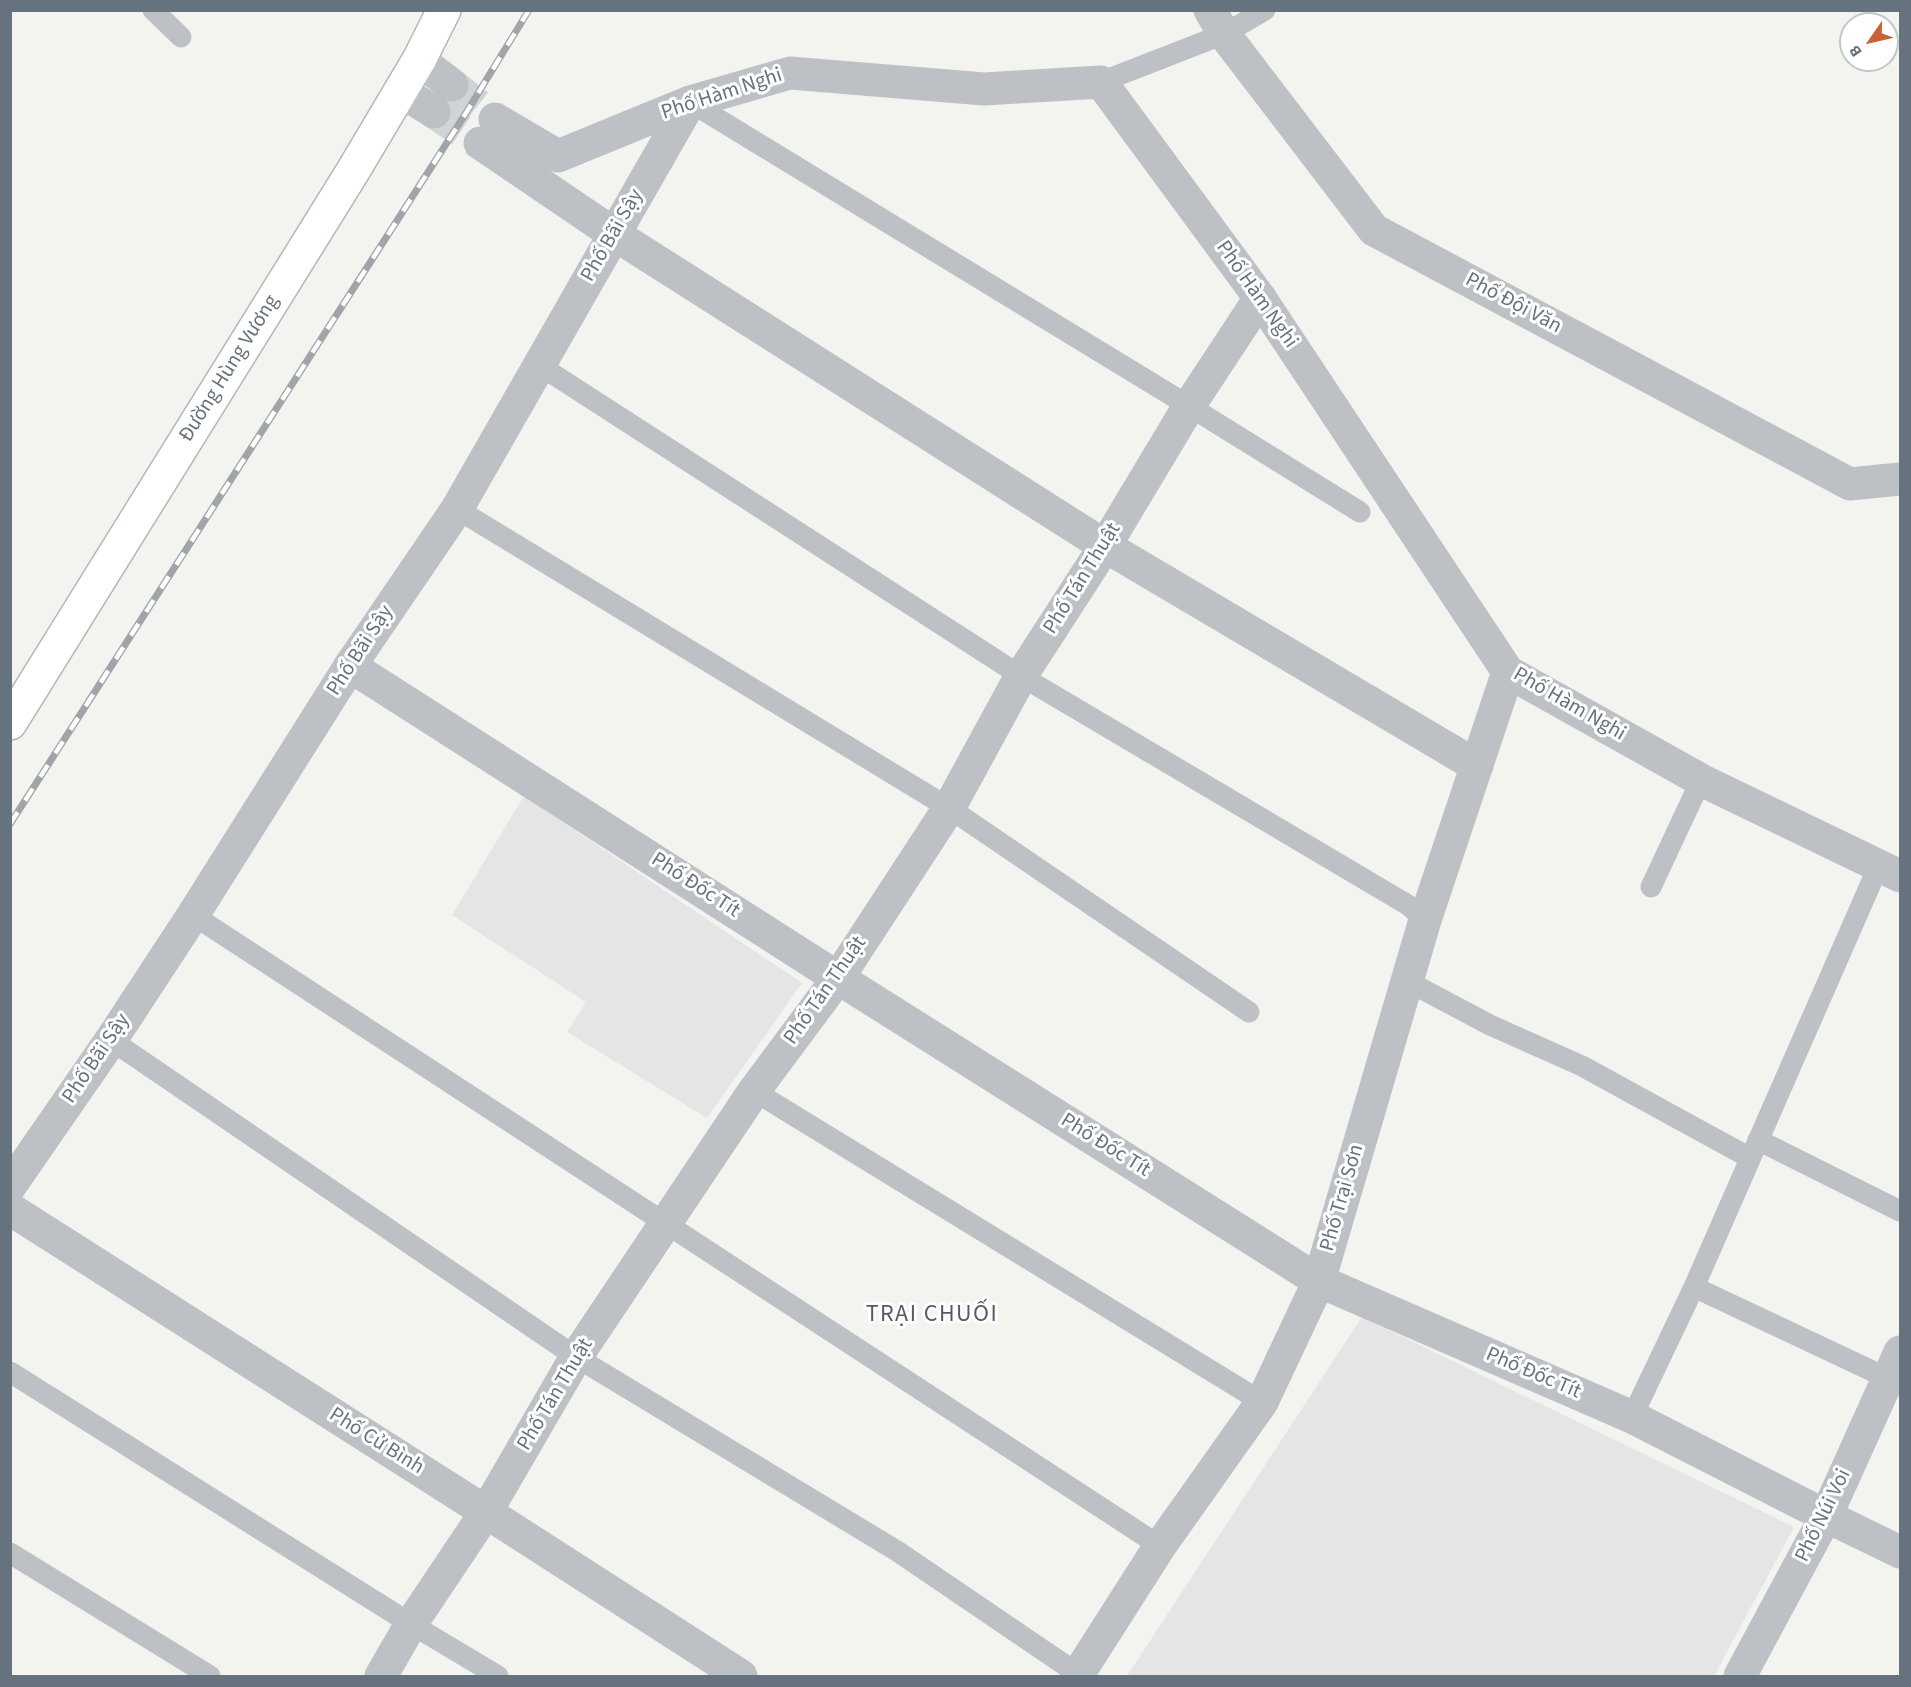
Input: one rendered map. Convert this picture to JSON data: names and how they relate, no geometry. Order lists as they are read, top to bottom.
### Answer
{
  "streets": {
    "main road": ["Đường Hùng Vương"],
    "street": [
      "Phố Hàm Nghi",
      "Phố Bãi Sậy",
      "Phố Đội Văn",
      "Phố Tán Thuật",
      "Phố Đốc Tít",
      "Phố Trại Sơn",
      "Phố Cử Bình",
      "Phố Núi Voi"
    ]
  },
  "crossings": [
    ["Phố Hàm Nghi", "Phố Bãi Sậy"],
    ["Phố Hàm Nghi", "Phố Tán Thuật"],
    ["Phố Hàm Nghi", "Phố Trại Sơn"],
    ["Phố Bãi Sậy", "Phố Đốc Tít"],
    ["Phố Tán Thuật", "Phố Đốc Tít"],
    ["Phố Tán Thuật", "Phố Cử Bình"],
    ["Phố Đốc Tít", "Phố Trại Sơn"],
    ["Phố Đốc Tít", "Phố Núi Voi"]
  ],
  "districts": ["TRẠI CHUỐI"],
  "north": "bottom left"
}
